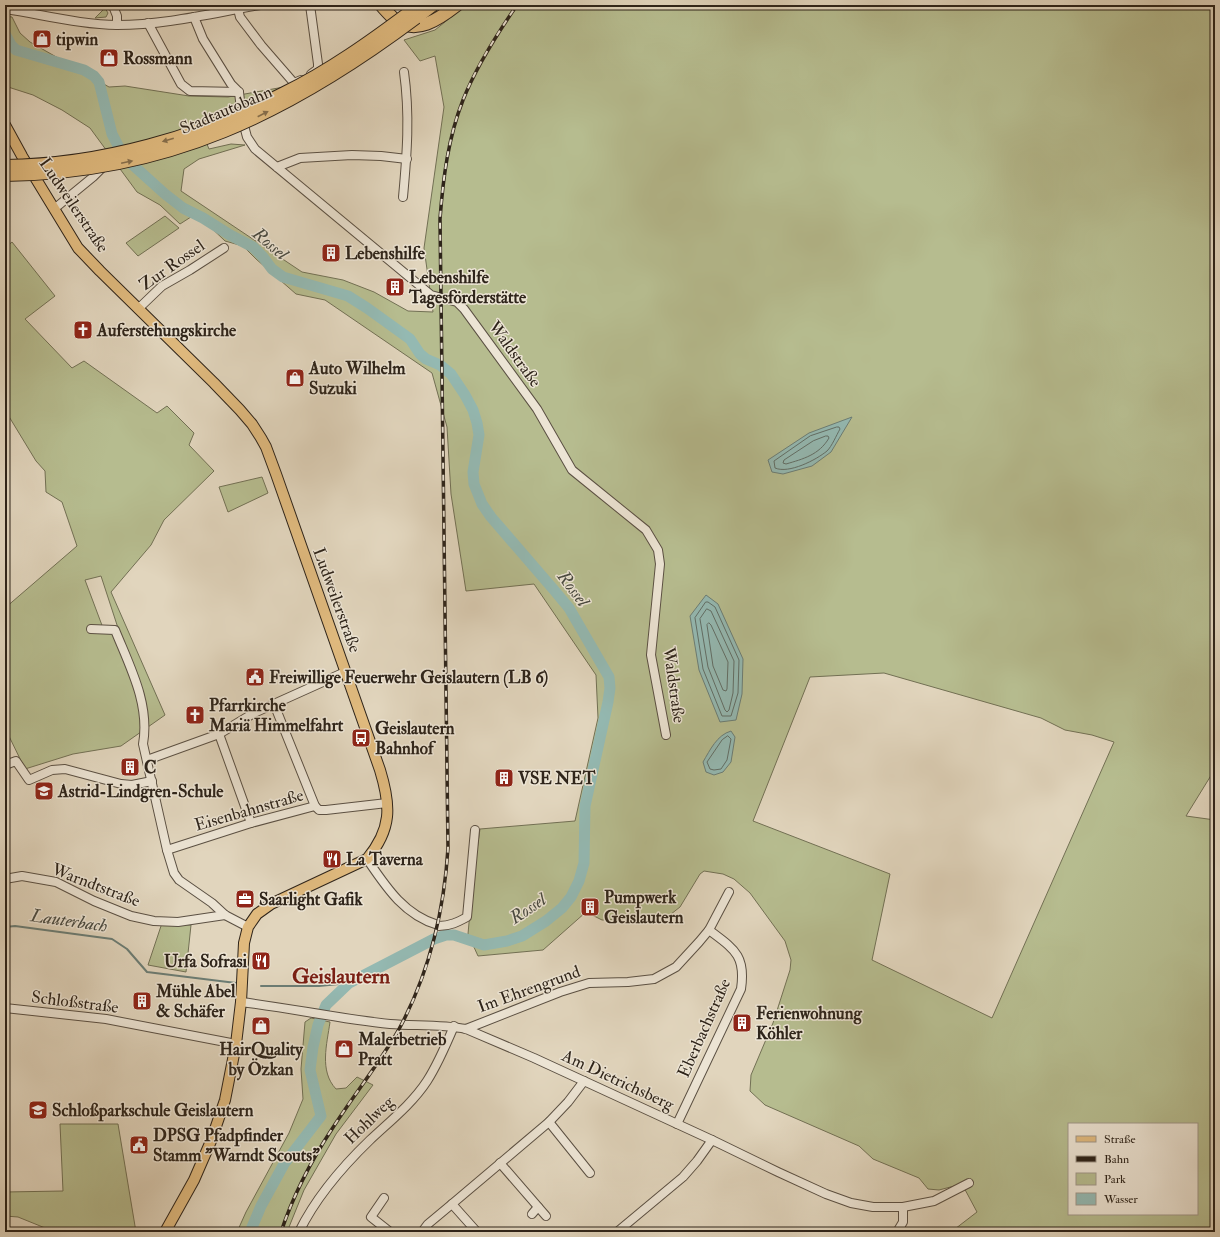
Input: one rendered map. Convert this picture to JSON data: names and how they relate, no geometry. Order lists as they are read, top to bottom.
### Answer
{
  "streets": {
    "highway": ["Stadtautobahn"],
    "main road": ["Ludweilerstraße"],
    "street": [
      "Zur Rossel",
      "Waldstraße",
      "Eisenbahnstraße",
      "Warndtstraße",
      "Im Ehrengrund",
      "Schloßstraße",
      "Eberbachstraße",
      "Am Dietrichsberg",
      "Hohlweg"
    ]
  },
  "crossings": [
    ["Ludweilerstraße", "Zur Rossel"],
    ["Ludweilerstraße", "Eisenbahnstraße"],
    ["Ludweilerstraße", "Schloßstraße"],
    ["Ludweilerstraße", "Am Dietrichsberg"],
    ["Im Ehrengrund", "Eberbachstraße"],
    ["Im Ehrengrund", "Am Dietrichsberg"],
    ["Eberbachstraße", "Am Dietrichsberg"],
    ["Am Dietrichsberg", "Hohlweg"]
  ],
  "districts": ["Geislautern"],
  "water": ["Rossel", "Lauterbach"],
  "places": {
    "shop": [
      "tipwin",
      "Rossmann",
      "Auto Wilhelm Suzuki",
      "HairQuality by Özkan",
      "Malerbetrieb Pratt"
    ],
    "building": [
      "Lebenshilfe",
      "Lebenshilfe Tagesförderstätte",
      "C",
      "VSE NET",
      "Pumpwerk Geislautern",
      "Mühle Abel & Schäfer",
      "Ferienwohnung Köhler"
    ],
    "church": ["Auferstehungskirche", "Pfarrkirche Mariä Himmelfahrt"],
    "public building": ["Freiwillige Feuerwehr Geislautern (LB 6)", "DPSG Pfadpfinder Stamm \"Warndt Scouts\""],
    "bus stop": ["Geislautern Bahnhof"],
    "school or university": ["Astrid-Lindgren-Schule", "Schloßparkschule Geislautern"],
    "restaurant": ["La Taverna", "Urfa Sofrasi"],
    "office": ["Saarlight Gafik"]
  },
  "legend": [
    "Straße",
    "Bahn",
    "Park",
    "Wasser"
  ]
}
